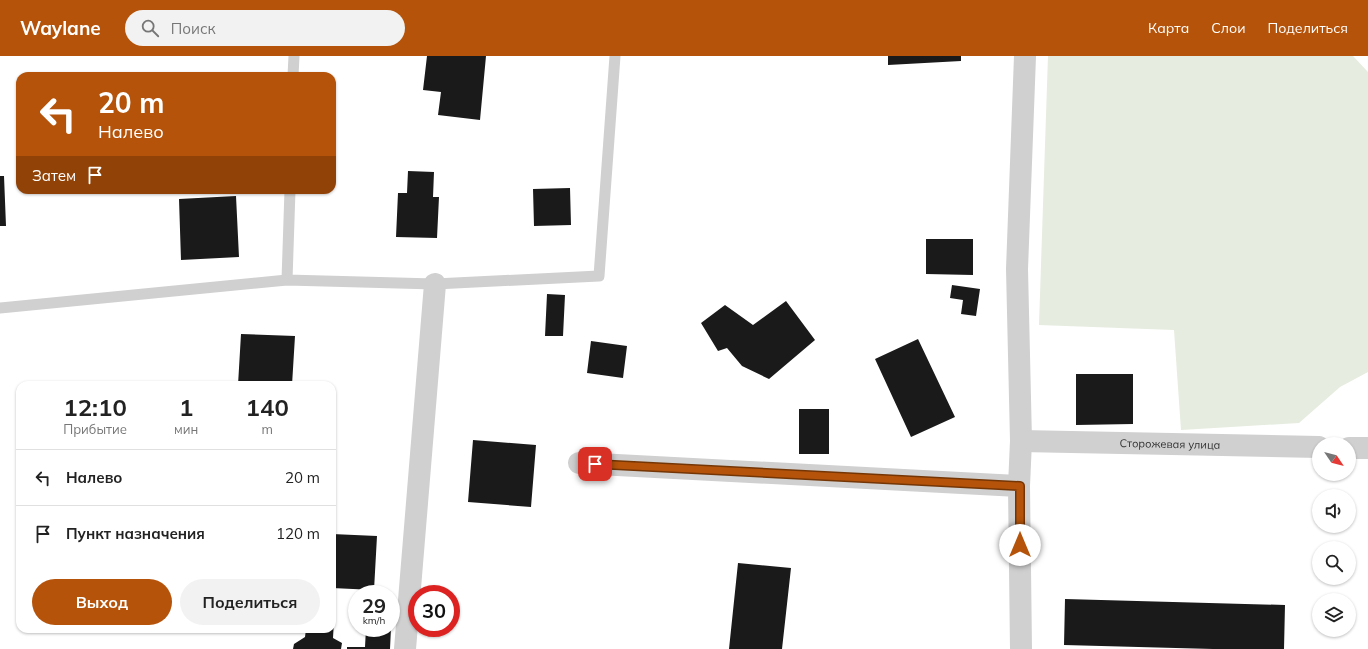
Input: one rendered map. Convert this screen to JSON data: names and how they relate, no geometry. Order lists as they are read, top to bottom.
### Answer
{
  "streets": {
    "street": ["Сторожевая улица"]
  },
  "north": "bottom right",
  "page": {
    "header": "Waylane",
    "search": "Поиск",
    "nav": ["Карта", "Слои", "Поделиться"],
    "turn": ["20 m", "Налево"],
    "then": "Затем",
    "eta": [
      "12:10",
      "Прибытие",
      "1",
      "мин",
      "140",
      "m"
    ],
    "list": [
      {
        "name": "Налево",
        "value": "20 m"
      },
      {
        "name": "Пункт назначения",
        "value": "120 m"
      }
    ],
    "buttons": ["Выход", "Поделиться"],
    "speed": "29 km/h",
    "limit": "30"
  }
}
